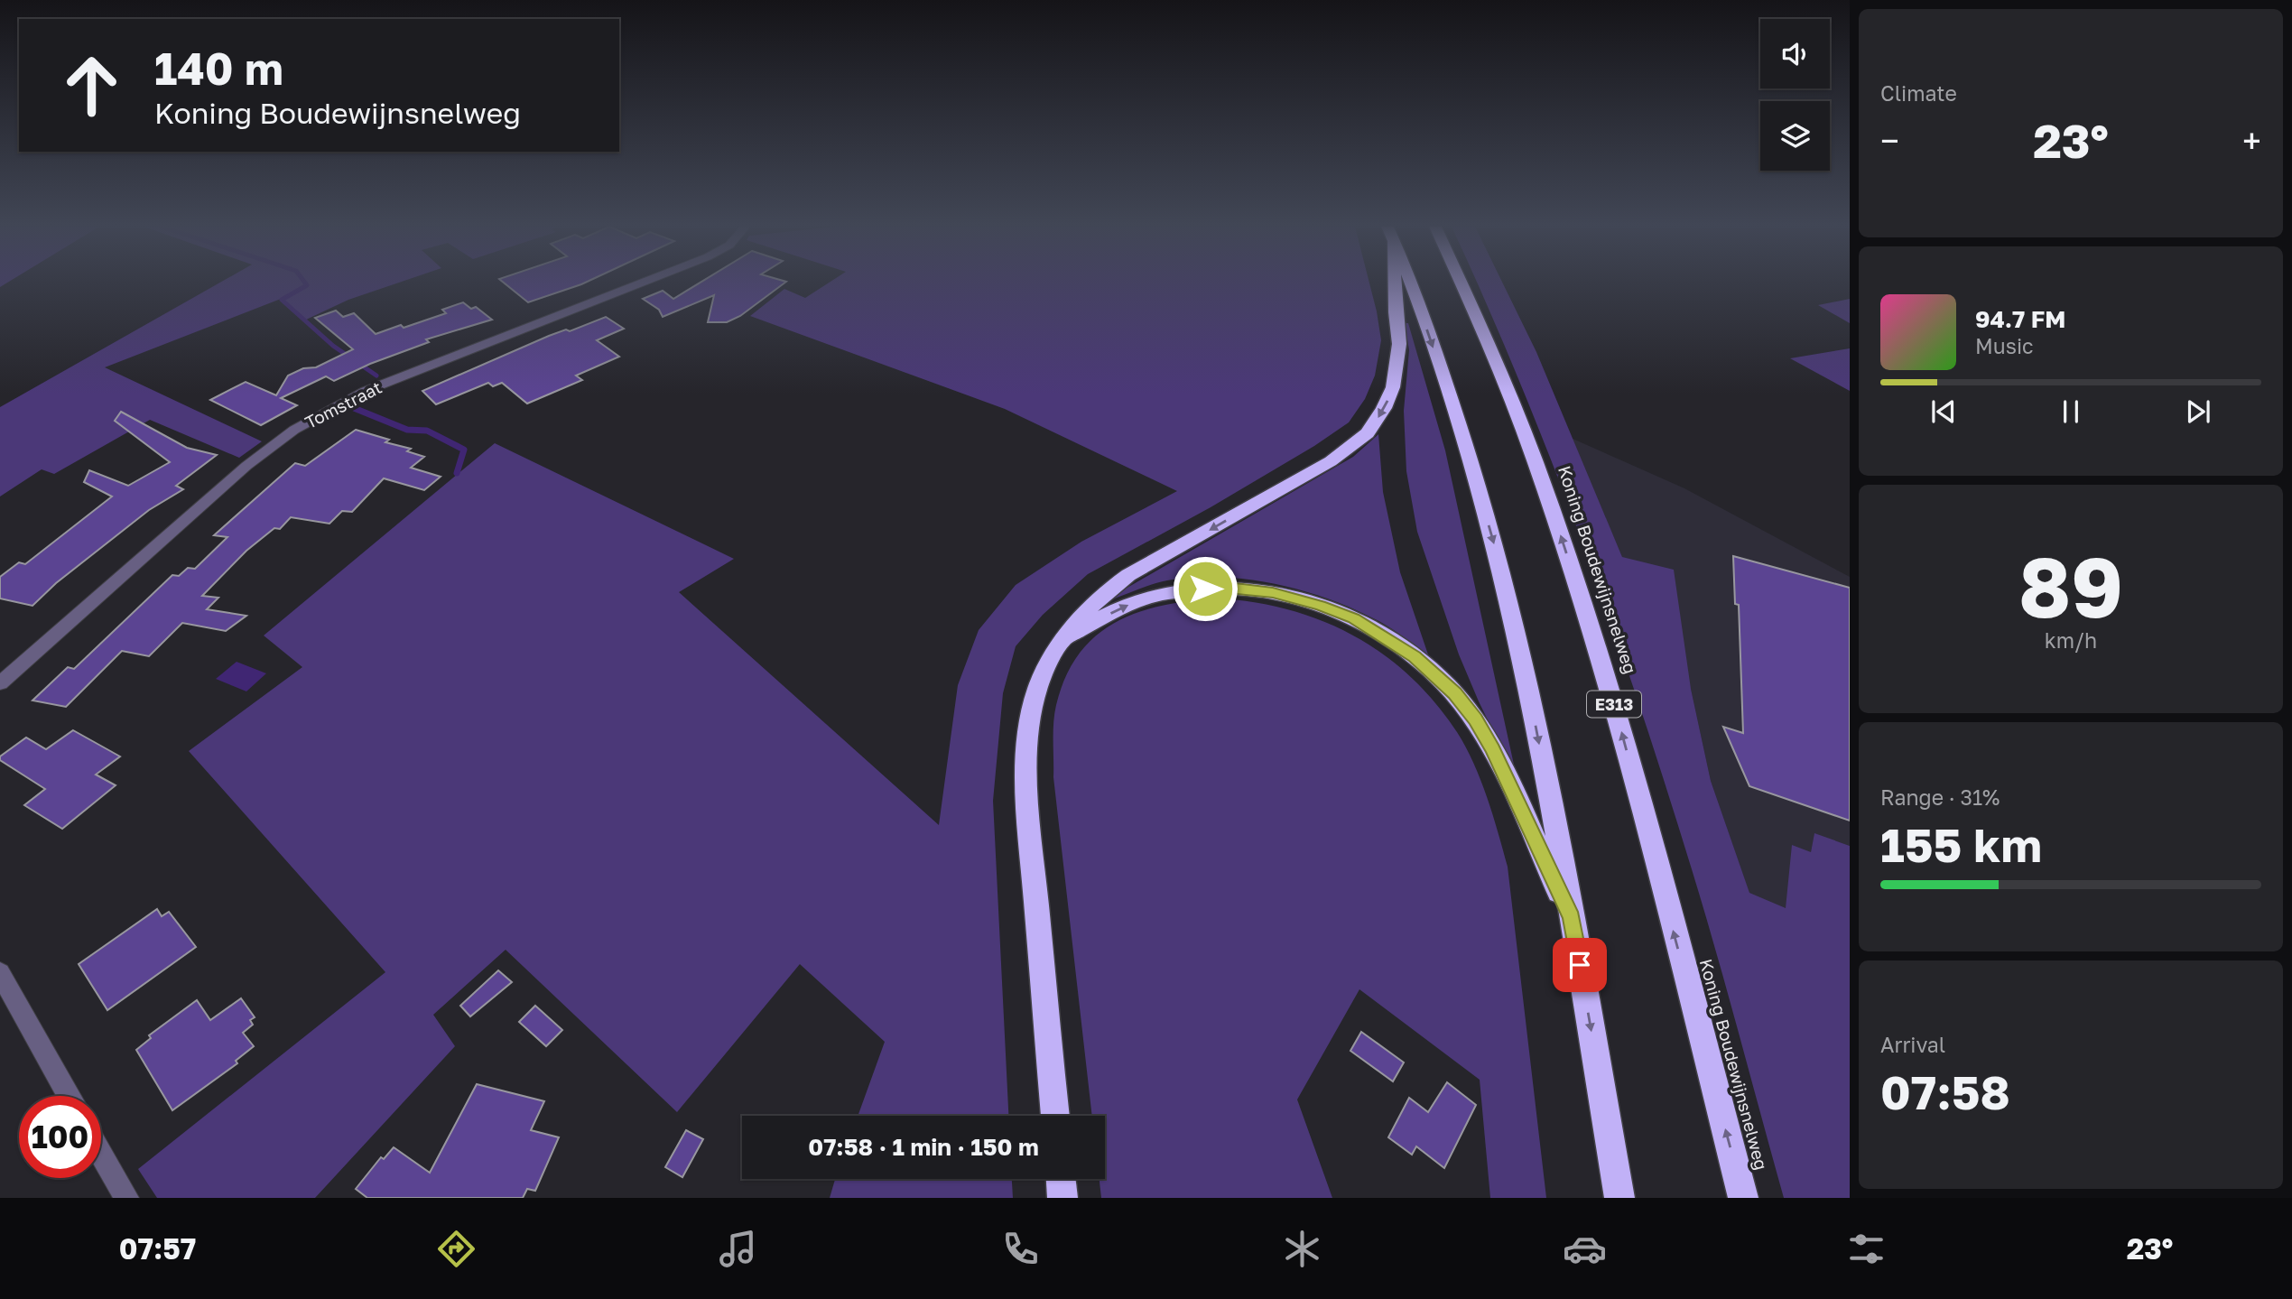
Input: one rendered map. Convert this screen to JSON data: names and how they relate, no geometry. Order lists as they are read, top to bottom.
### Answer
{
  "streets": {
    "highway": ["Koning Boudewijnsnelweg", "E313"],
    "street": ["Tomstraat"]
  },
  "page": {
    "tile": [
      "Climate",
      ["89", "km/h"],
      ["Range · 31%", "155 km"],
      ["Arrival", "07:58"]
    ],
    "turn": ["140 m", "Koning Boudewijnsnelweg"],
    "heat": ["−", "23°", "+"],
    "song": ["94.7 FM", "Music"],
    "limit": "100",
    "trip": "07:58 · 1 min · 150 m",
    "tabs": ["07:57", "23°"]
  }
}
